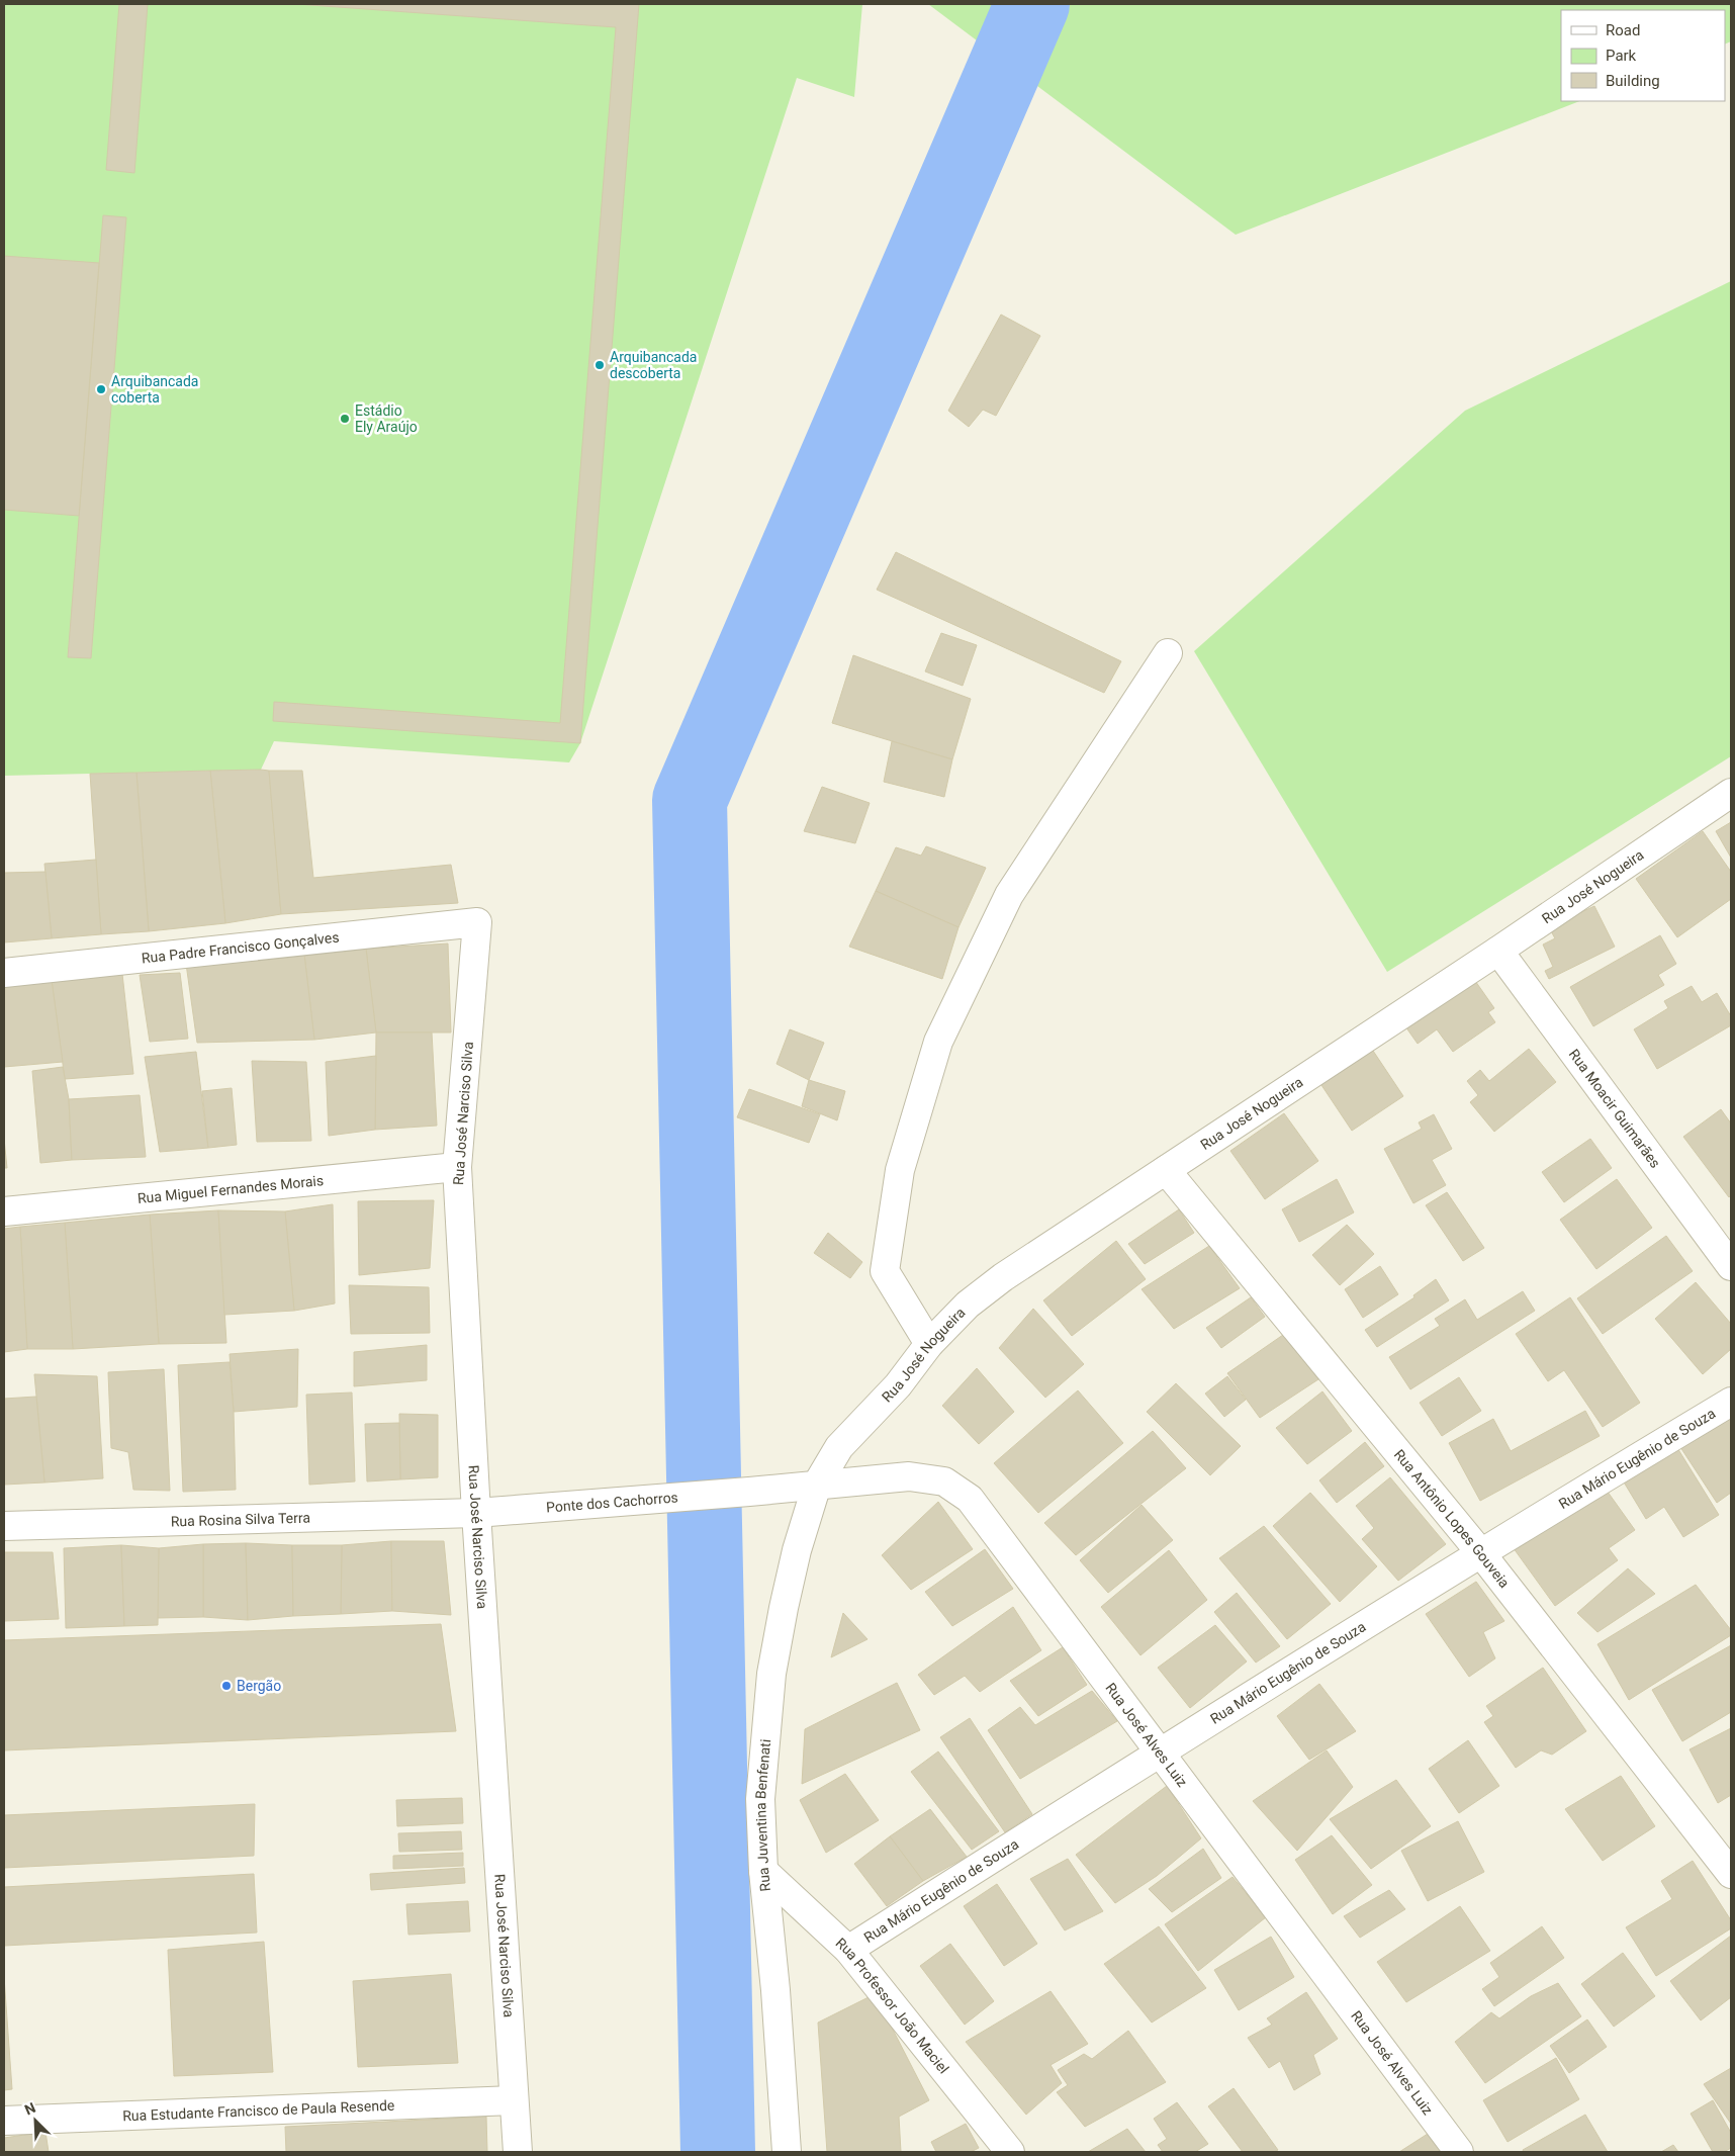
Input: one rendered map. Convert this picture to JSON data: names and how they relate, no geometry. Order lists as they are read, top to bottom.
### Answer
{
  "streets": {
    "street": [
      "Rua José Nogueira",
      "Rua Padre Francisco Gonçalves",
      "Rua Moacir Guimarães",
      "Rua José Narciso Silva",
      "Rua Miguel Fernandes Morais",
      "Rua Mário Eugênio de Souza",
      "Ponte dos Cachorros",
      "Rua Antônio Lopes Gouveia",
      "Rua Rosina Silva Terra",
      "Rua José Alves Luiz",
      "Rua Juventina Benfenati",
      "Rua Professor João Maciel",
      "Rua Estudante Francisco de Paula Resende"
    ]
  },
  "crossings": [
    ["Rua José Nogueira", "Rua Moacir Guimarães"],
    ["Rua José Nogueira", "Rua Antônio Lopes Gouveia"],
    ["Rua José Nogueira", "Rua José Alves Luiz"],
    ["Rua José Nogueira", "Rua Juventina Benfenati"],
    ["Rua Padre Francisco Gonçalves", "Rua José Narciso Silva"],
    ["Rua José Narciso Silva", "Rua Miguel Fernandes Morais"],
    ["Rua José Narciso Silva", "Ponte dos Cachorros"],
    ["Rua José Narciso Silva", "Rua Rosina Silva Terra"],
    ["Rua José Narciso Silva", "Rua Estudante Francisco de Paula Resende"],
    ["Rua Mário Eugênio de Souza", "Rua Antônio Lopes Gouveia"],
    ["Rua Mário Eugênio de Souza", "Rua José Alves Luiz"],
    ["Rua Mário Eugênio de Souza", "Rua Professor João Maciel"],
    ["Ponte dos Cachorros", "Rua Rosina Silva Terra"],
    ["Ponte dos Cachorros", "Rua José Alves Luiz"],
    ["Rua José Alves Luiz", "Rua Juventina Benfenati"],
    ["Rua Juventina Benfenati", "Rua Professor João Maciel"]
  ],
  "places": [
    "Arquibancada descoberta",
    "Arquibancada coberta",
    "Estádio Ely Araújo",
    "Bergão"
  ],
  "legend": ["Road", "Park", "Building"],
  "north": "top left"
}
